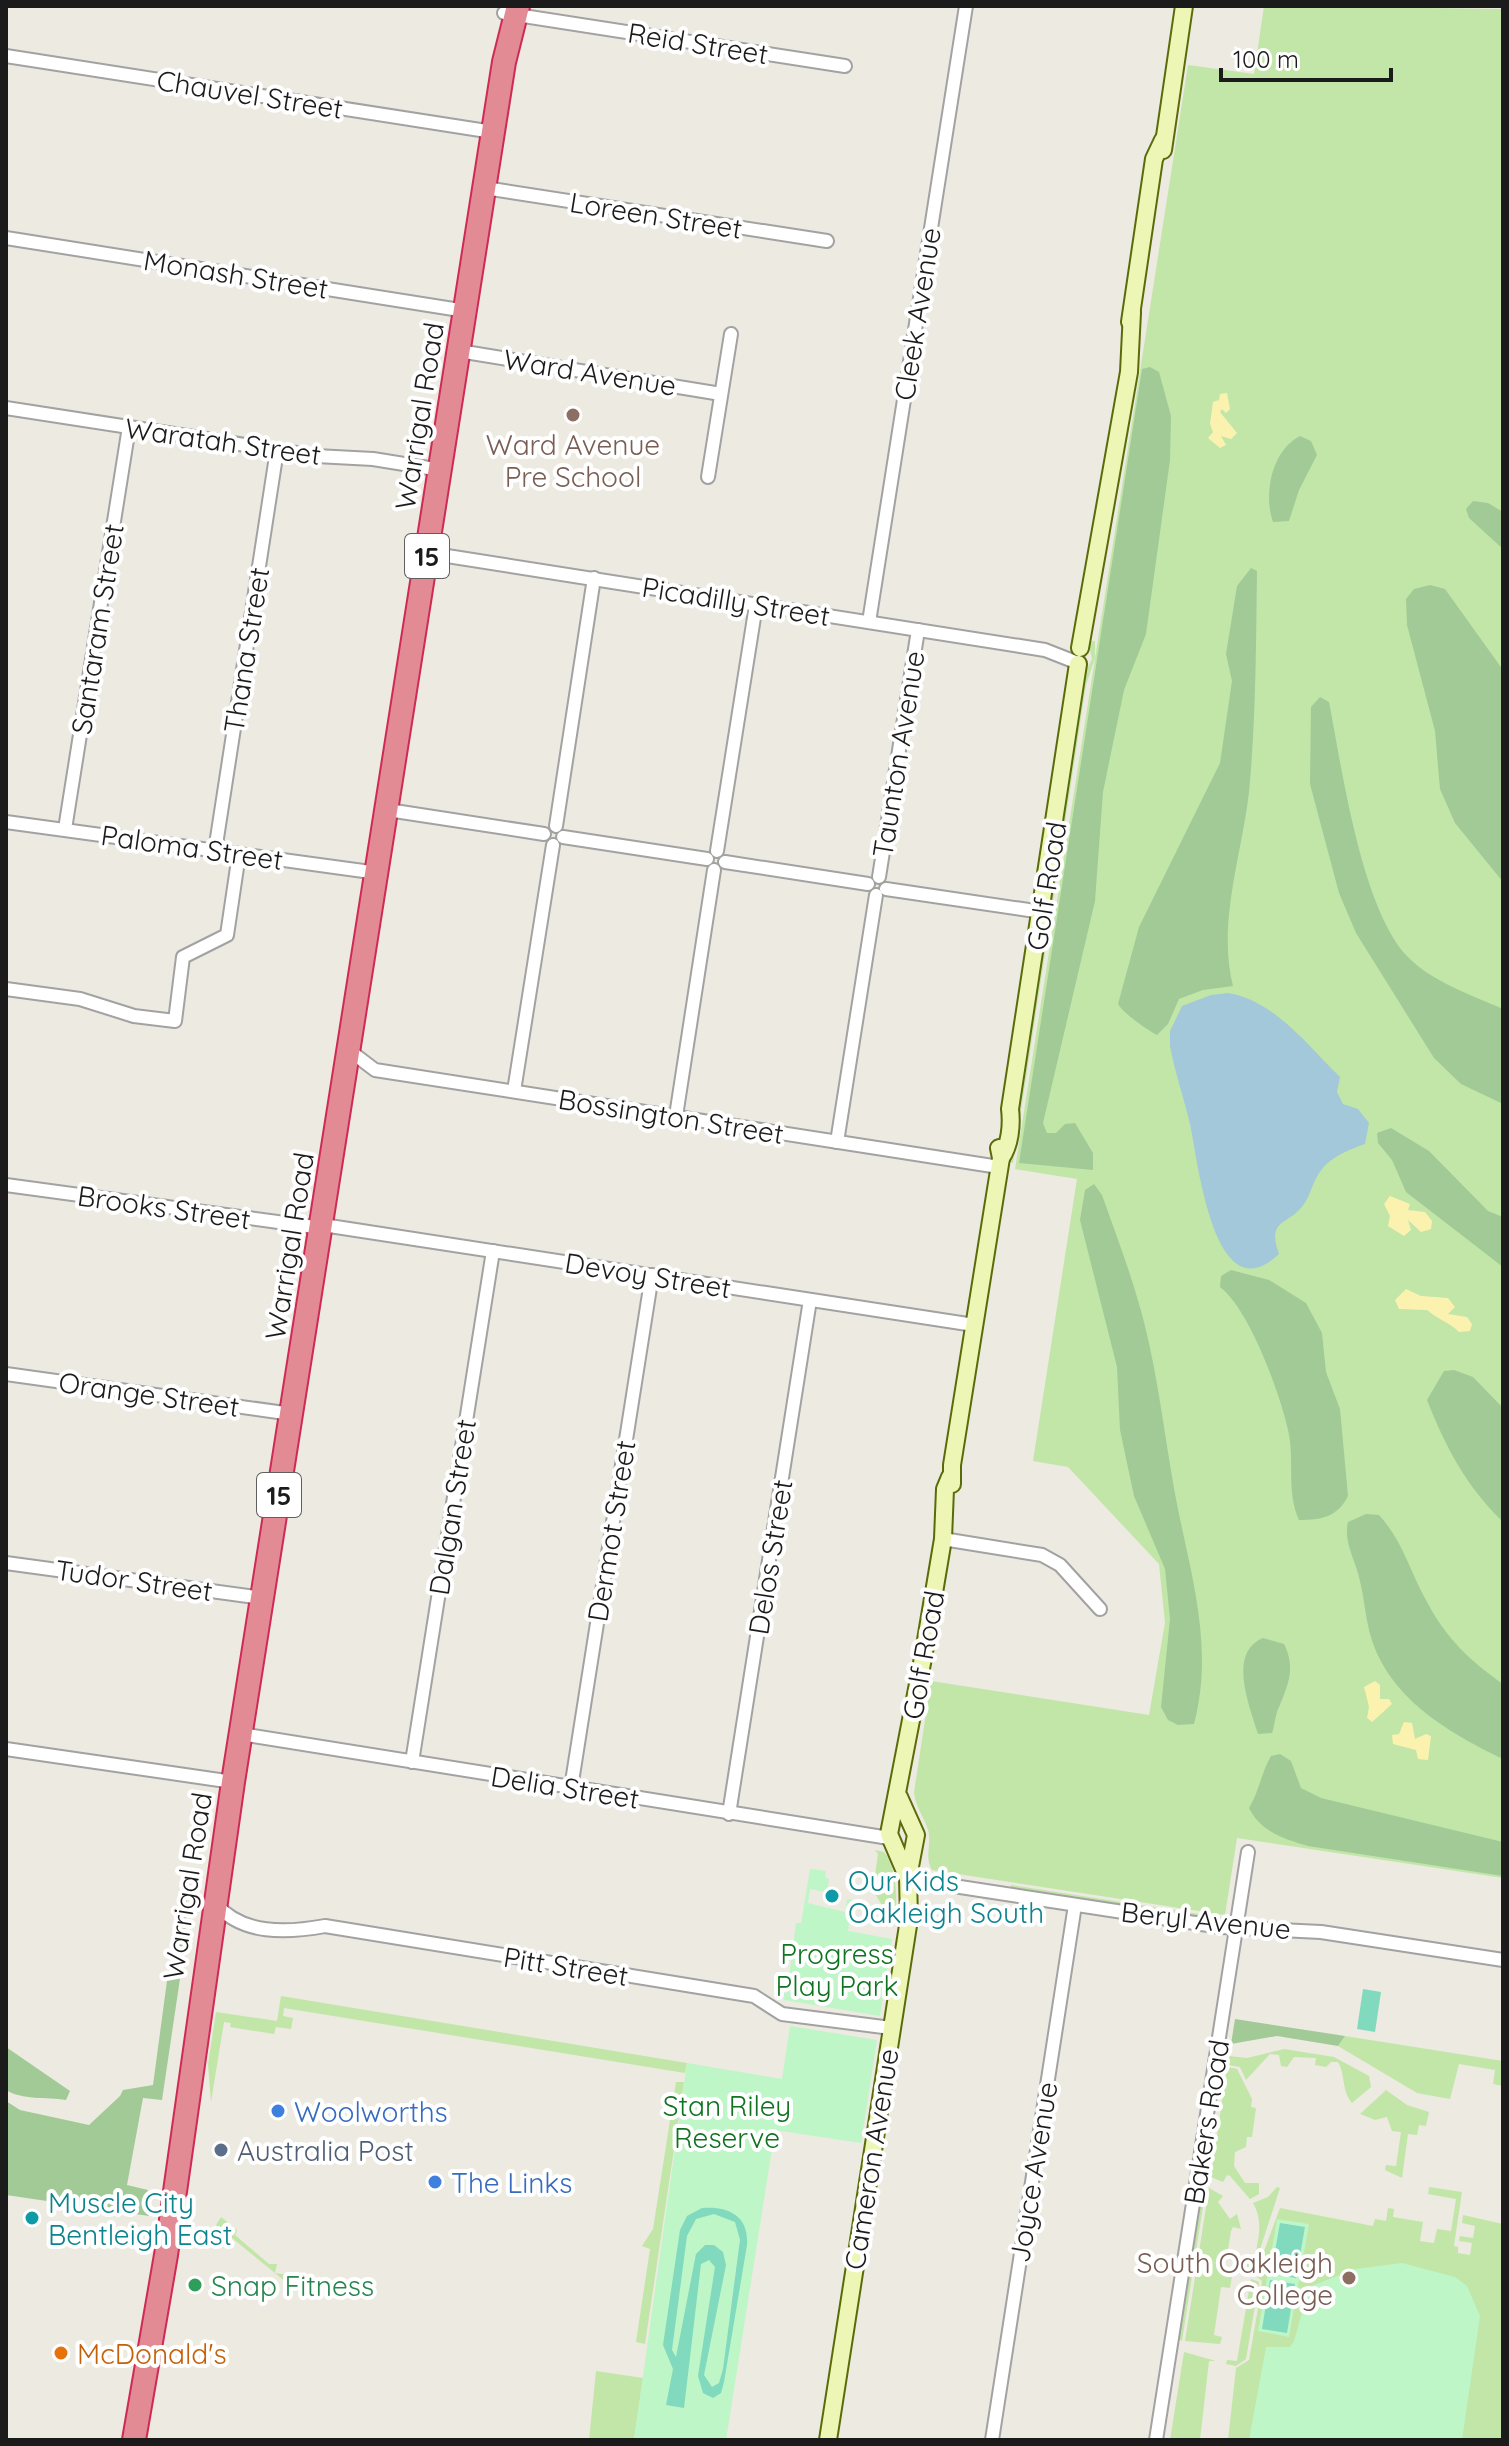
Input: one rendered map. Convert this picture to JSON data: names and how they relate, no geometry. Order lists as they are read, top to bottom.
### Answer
{
  "streets": {
    "highway": ["Warrigal Road", "15"],
    "street": [
      "Reid Street",
      "Chauvel Street",
      "Loreen Street",
      "Monash Street",
      "Cleek Avenue",
      "Ward Avenue",
      "Waratah Street",
      "Picadilly Street",
      "Santaram Street",
      "Thana Street",
      "Taunton Avenue",
      "Paloma Street",
      "Golf Road",
      "Bossington Street",
      "Brooks Street",
      "Devoy Street",
      "Orange Street",
      "Dalgan Street",
      "Dermot Street",
      "Delos Street",
      "Tudor Street",
      "Delia Street",
      "Beryl Avenue",
      "Pitt Street",
      "Bakers Road",
      "Cameron Avenue",
      "Joyce Avenue"
    ]
  },
  "crossings": [
    ["Reid Street", "Warrigal Road"],
    ["Chauvel Street", "Warrigal Road"],
    ["Loreen Street", "Warrigal Road"],
    ["Monash Street", "Warrigal Road"],
    ["Cleek Avenue", "Picadilly Street"],
    ["Ward Avenue", "Warrigal Road"],
    ["Warrigal Road", "Waratah Street"],
    ["Warrigal Road", "Picadilly Street"],
    ["Warrigal Road", "Paloma Street"],
    ["Warrigal Road", "Bossington Street"],
    ["Warrigal Road", "Brooks Street"],
    ["Warrigal Road", "Devoy Street"],
    ["Warrigal Road", "Orange Street"],
    ["Warrigal Road", "Tudor Street"],
    ["Warrigal Road", "Delia Street"],
    ["Waratah Street", "Santaram Street"],
    ["Waratah Street", "Thana Street"],
    ["Picadilly Street", "Taunton Avenue"],
    ["Picadilly Street", "Golf Road"],
    ["Santaram Street", "Paloma Street"],
    ["Thana Street", "Paloma Street"],
    ["Taunton Avenue", "Bossington Street"],
    ["Golf Road", "Bossington Street"],
    ["Golf Road", "Devoy Street"],
    ["Golf Road", "Delia Street"],
    ["Golf Road", "Cameron Avenue"],
    ["Brooks Street", "Devoy Street"],
    ["Devoy Street", "Dalgan Street"],
    ["Devoy Street", "Dermot Street"],
    ["Devoy Street", "Delos Street"],
    ["Dalgan Street", "Delia Street"],
    ["Dermot Street", "Delia Street"],
    ["Delos Street", "Delia Street"],
    ["Delia Street", "Cameron Avenue"],
    ["Beryl Avenue", "Bakers Road"],
    ["Beryl Avenue", "Cameron Avenue"],
    ["Beryl Avenue", "Joyce Avenue"],
    ["Pitt Street", "Cameron Avenue"]
  ],
  "parks": ["Progress Play Park", "Stan Riley Reserve"],
  "places": [
    "Ward Avenue Pre School",
    "Our Kids Oakleigh South",
    "Woolworths",
    "Australia Post",
    "The Links",
    "Muscle City Bentleigh East",
    "South Oakleigh College",
    "Snap Fitness",
    "McDonald's"
  ],
  "scale_bar": "100 m"
}
